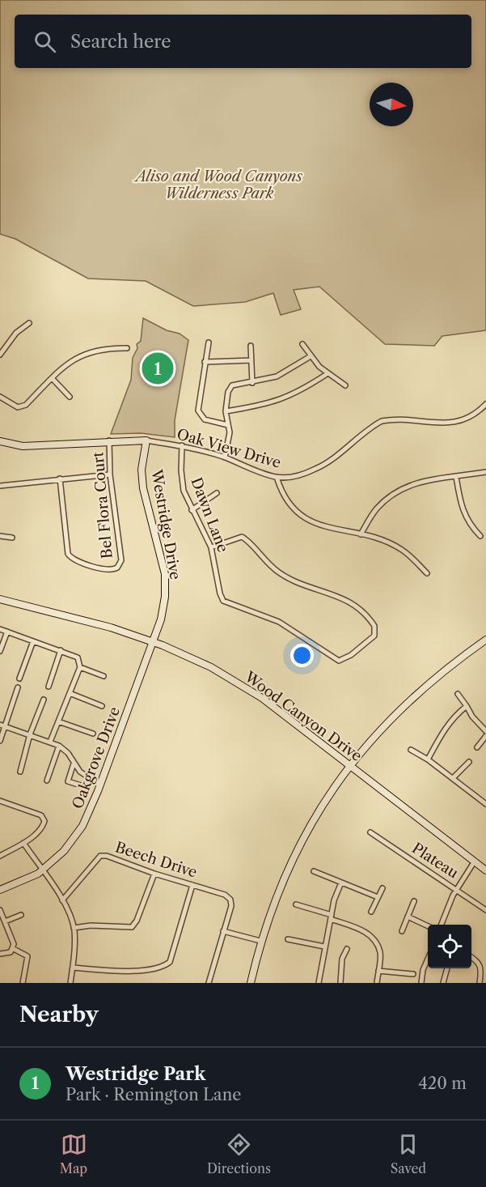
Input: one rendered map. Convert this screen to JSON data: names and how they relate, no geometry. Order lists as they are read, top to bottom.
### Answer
{
  "streets": {
    "street": [
      "Oak View Drive",
      "Bel Flora Court",
      "Dawn Lane",
      "Westridge Drive",
      "Wood Canyon Drive",
      "Oakgrove Drive",
      "Beech Drive",
      "Plateau"
    ]
  },
  "crossings": [
    ["Oak View Drive", "Bel Flora Court"],
    ["Oak View Drive", "Dawn Lane"],
    ["Oak View Drive", "Westridge Drive"],
    ["Westridge Drive", "Wood Canyon Drive"],
    ["Westridge Drive", "Oakgrove Drive"],
    ["Wood Canyon Drive", "Oakgrove Drive"]
  ],
  "parks": ["Aliso and Wood Canyons Wilderness Park"],
  "north": "right",
  "page": {
    "search": "Search here",
    "pins": "1",
    "heading": "Nearby",
    "list": [
      {
        "mark": "1",
        "name": "Westridge Park",
        "note": "Park · Remington Lane",
        "value": "420 m"
      }
    ],
    "nav": ["Map", "Directions", "Saved"]
  }
}
